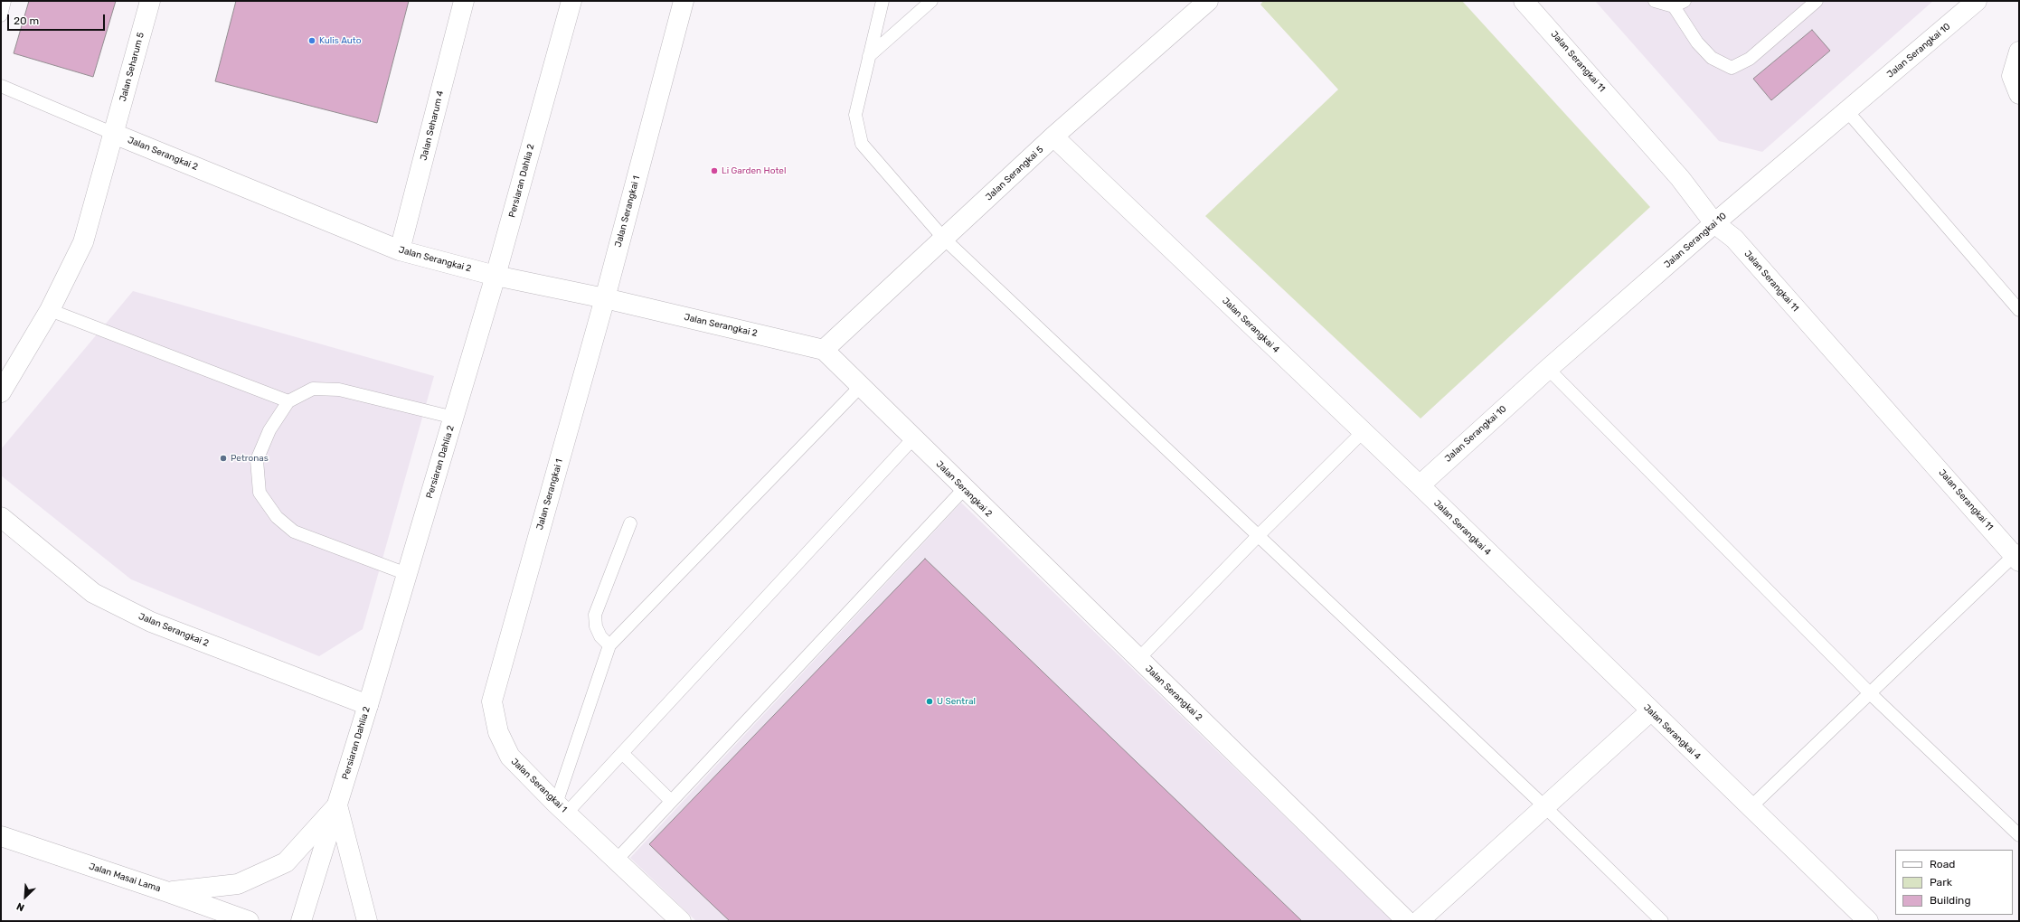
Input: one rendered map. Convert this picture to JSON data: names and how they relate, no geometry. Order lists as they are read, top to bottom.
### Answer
{
  "streets": {
    "street": [
      "Jalan Serangkai 10",
      "Jalan Serangkai 11",
      "Jalan Seharum 5",
      "Jalan Seharum 4",
      "Jalan Serangkai 2",
      "Jalan Serangkai 5",
      "Persiaran Dahlia 2",
      "Jalan Serangkai 1",
      "Jalan Serangkai 4",
      "Jalan Masai Lama"
    ]
  },
  "crossings": [
    ["Jalan Serangkai 10", "Jalan Serangkai 11"],
    ["Jalan Serangkai 10", "Jalan Serangkai 4"],
    ["Jalan Seharum 5", "Jalan Serangkai 2"],
    ["Jalan Seharum 4", "Jalan Serangkai 2"],
    ["Jalan Serangkai 2", "Jalan Serangkai 5"],
    ["Jalan Serangkai 2", "Persiaran Dahlia 2"],
    ["Jalan Serangkai 2", "Jalan Serangkai 1"],
    ["Jalan Serangkai 5", "Jalan Serangkai 4"]
  ],
  "places": [
    "Kulis Auto",
    "Li Garden Hotel",
    "Petronas",
    "U Sentral"
  ],
  "legend": ["Road", "Park", "Building"],
  "scale_bar": "20 m",
  "north": "bottom left"
}
